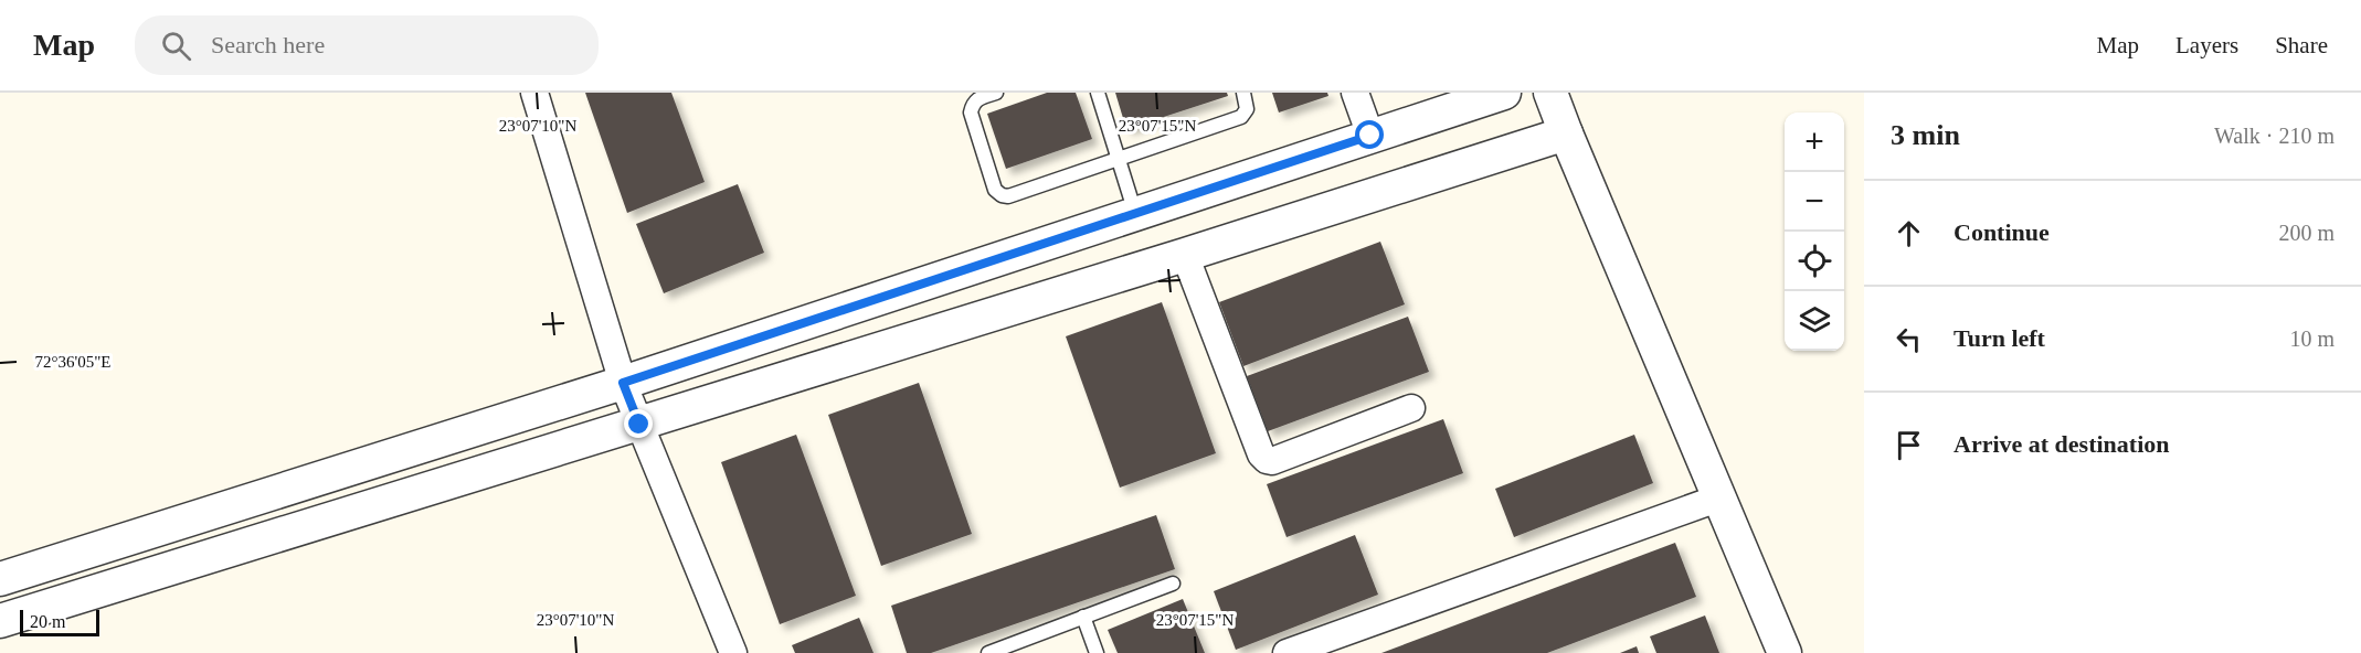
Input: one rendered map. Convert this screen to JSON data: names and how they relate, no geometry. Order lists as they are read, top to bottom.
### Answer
{
  "scale_bar": "20 m",
  "page": {
    "header": "Map",
    "search": "Search here",
    "nav": ["Map", "Layers", "Share"],
    "heading": ["3 min", "Walk · 210 m"],
    "map_buttons": ["+", "−"],
    "list": [
      ["Continue", "200 m"],
      ["Turn left", "10 m"],
      "Arrive at destination"
    ],
    "scale": "20 m"
  },
  "coordinates": ["23°07'10\"N", "23°07'15\"N", "72°36'05\"E"]
}
